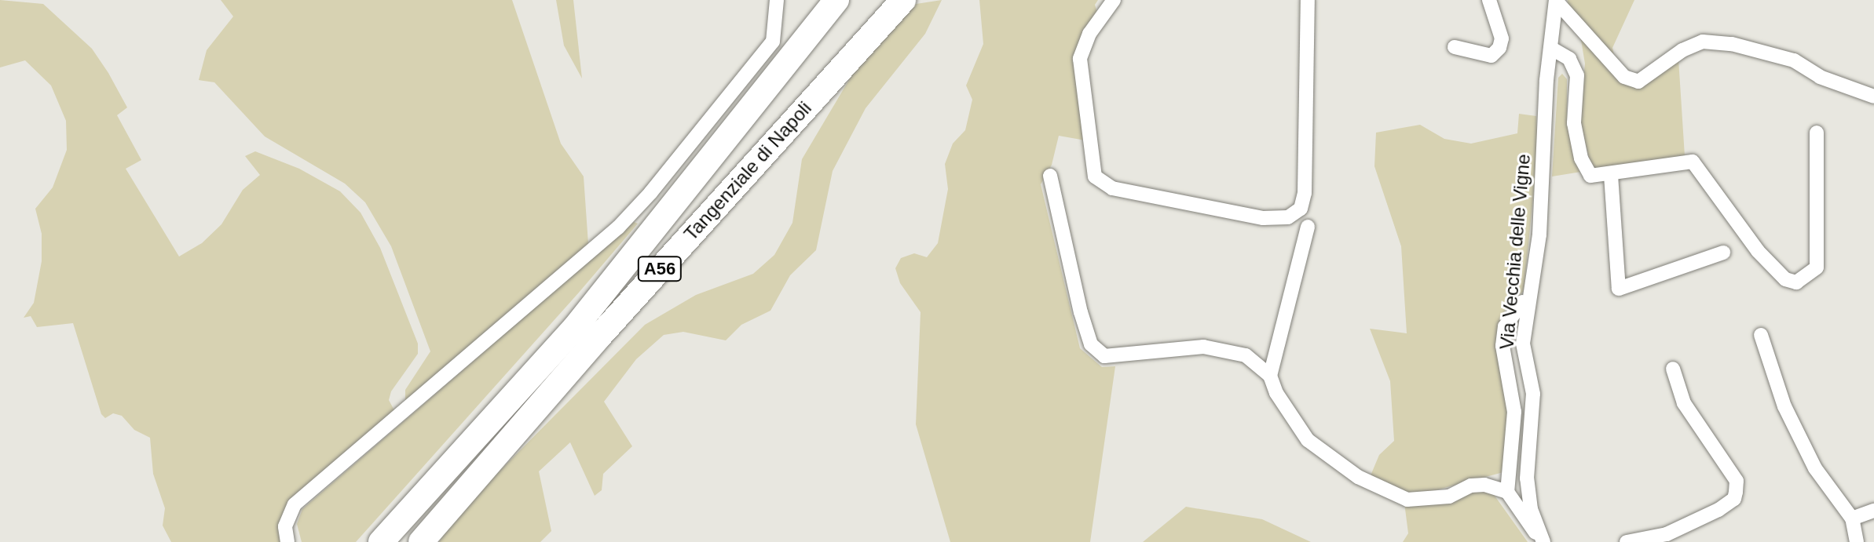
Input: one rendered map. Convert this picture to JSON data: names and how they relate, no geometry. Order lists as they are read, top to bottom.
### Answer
{
  "streets": {
    "highway": ["Tangenziale di Napoli", "A56"],
    "street": ["Via Vecchia delle Vigne"]
  }
}
